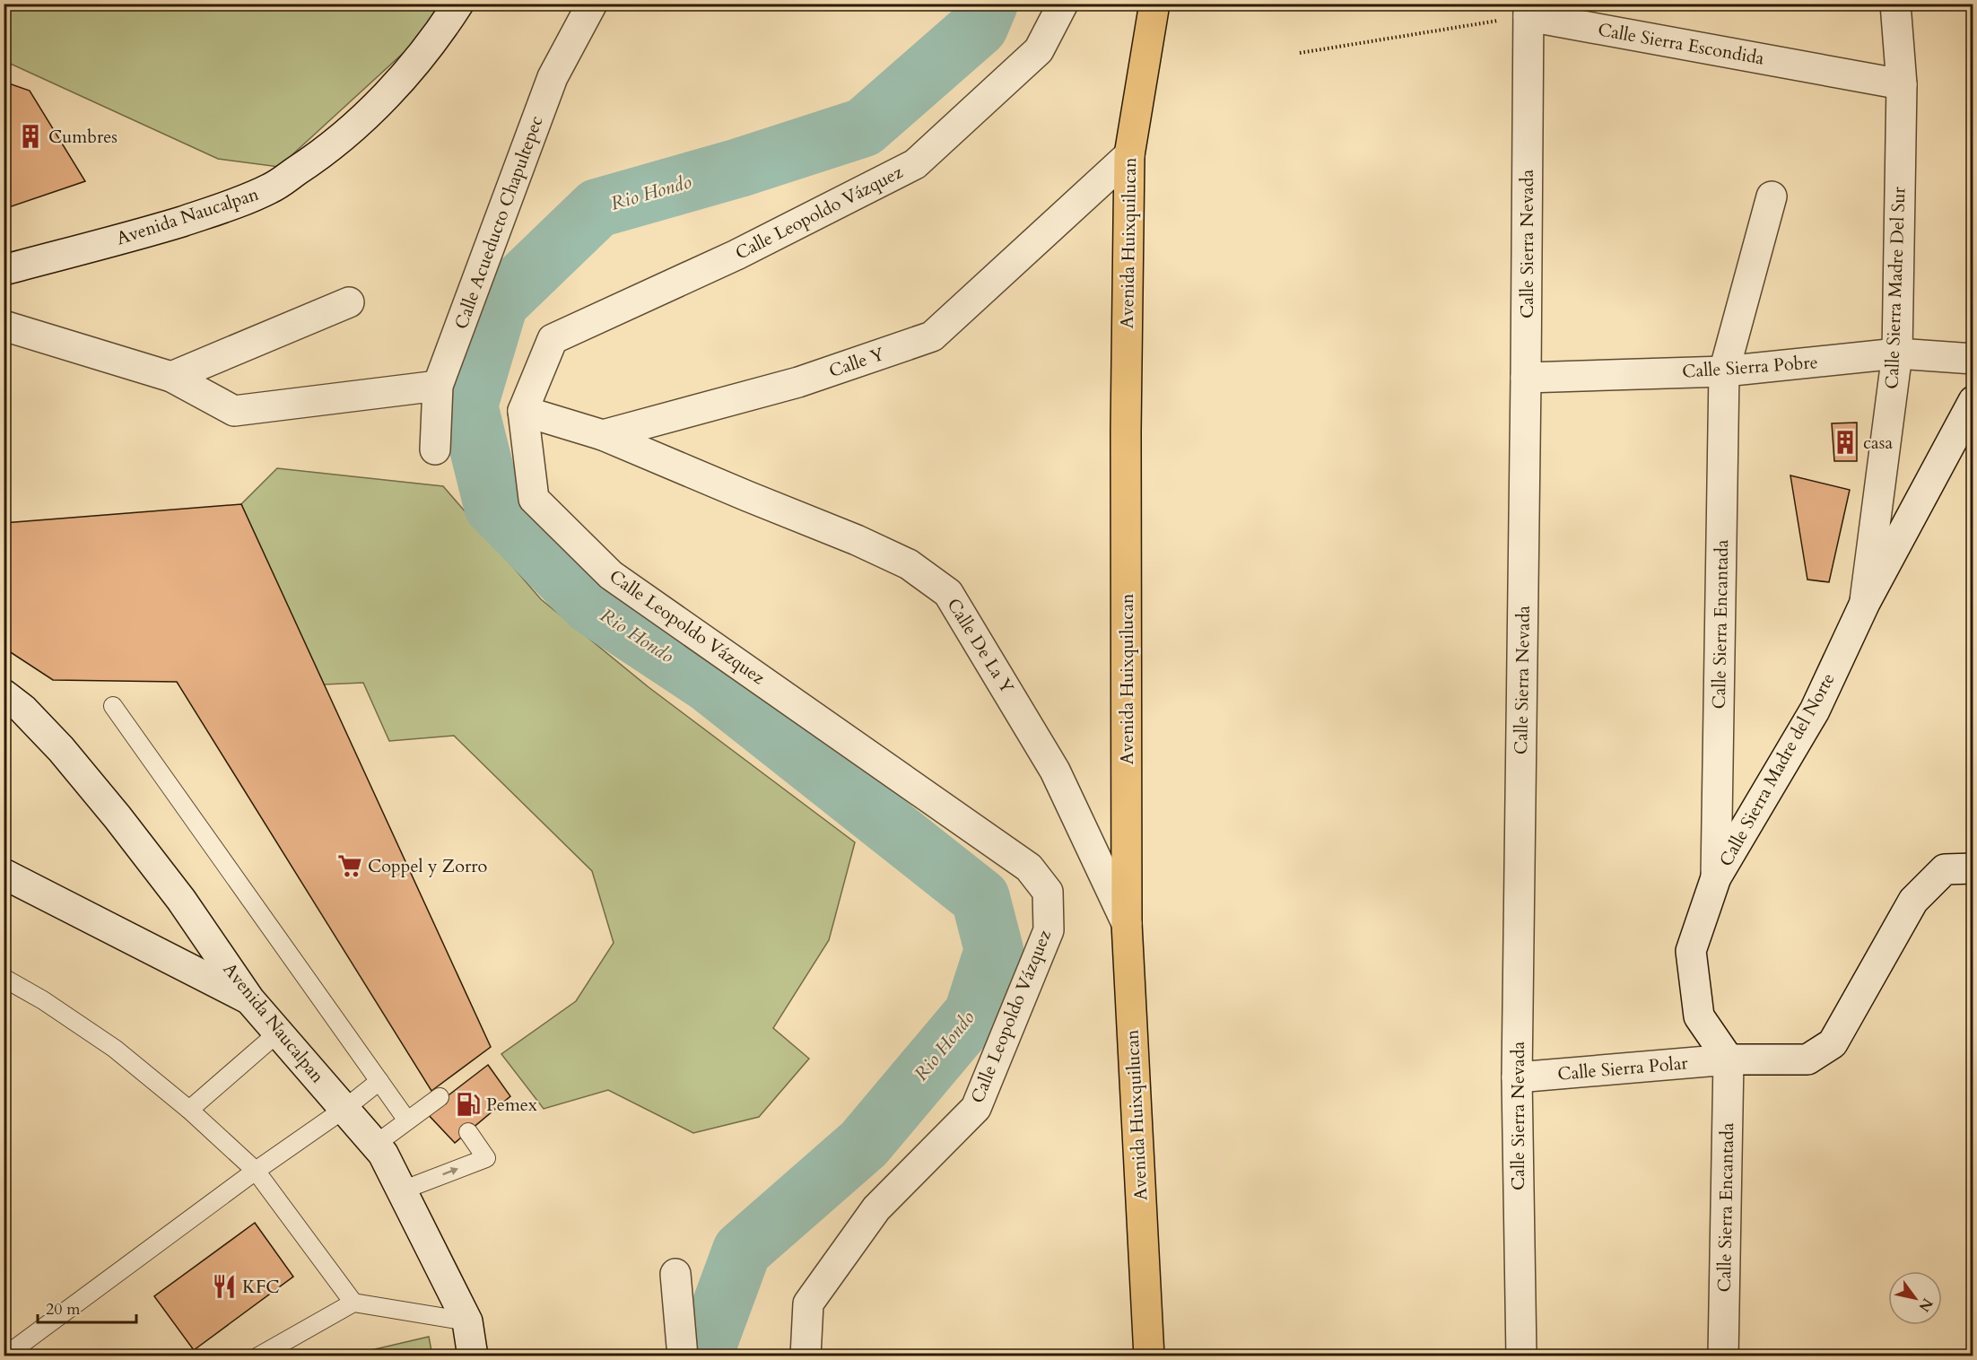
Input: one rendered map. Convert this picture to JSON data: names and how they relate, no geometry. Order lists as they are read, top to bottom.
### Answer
{
  "streets": {
    "main road": ["Avenida Huixquilucan"],
    "street": [
      "Calle Sierra Escondida",
      "Calle Leopoldo Vázquez",
      "Avenida Naucalpan",
      "Calle Acueducto Chapultepec",
      "Calle Sierra Nevada",
      "Calle Sierra Madre Del Sur",
      "Calle Y",
      "Calle Sierra Pobre",
      "Calle Sierra Encantada",
      "Calle De La Y",
      "Calle Sierra Madre del Norte",
      "Calle Sierra Polar"
    ]
  },
  "crossings": [
    ["Calle Sierra Escondida", "Calle Sierra Nevada"],
    ["Calle Sierra Escondida", "Calle Sierra Madre Del Sur"],
    ["Avenida Huixquilucan", "Calle Y"],
    ["Avenida Huixquilucan", "Calle De La Y"],
    ["Calle Sierra Nevada", "Calle Sierra Pobre"],
    ["Calle Sierra Nevada", "Calle Sierra Polar"],
    ["Calle Sierra Madre Del Sur", "Calle Sierra Pobre"],
    ["Calle Sierra Madre Del Sur", "Calle Sierra Madre del Norte"],
    ["Calle Y", "Calle De La Y"],
    ["Calle Sierra Pobre", "Calle Sierra Encantada"],
    ["Calle Sierra Encantada", "Calle Sierra Madre del Norte"],
    ["Calle Sierra Encantada", "Calle Sierra Polar"],
    ["Calle Sierra Madre del Norte", "Calle Sierra Polar"]
  ],
  "water": ["Rio Hondo"],
  "places": {
    "building": ["Cumbres", "casa"],
    "supermarket": ["Coppel y Zorro"],
    "fuel station": ["Pemex"],
    "restaurant": ["KFC"]
  },
  "scale_bar": "20 m",
  "north": "bottom right"
}
